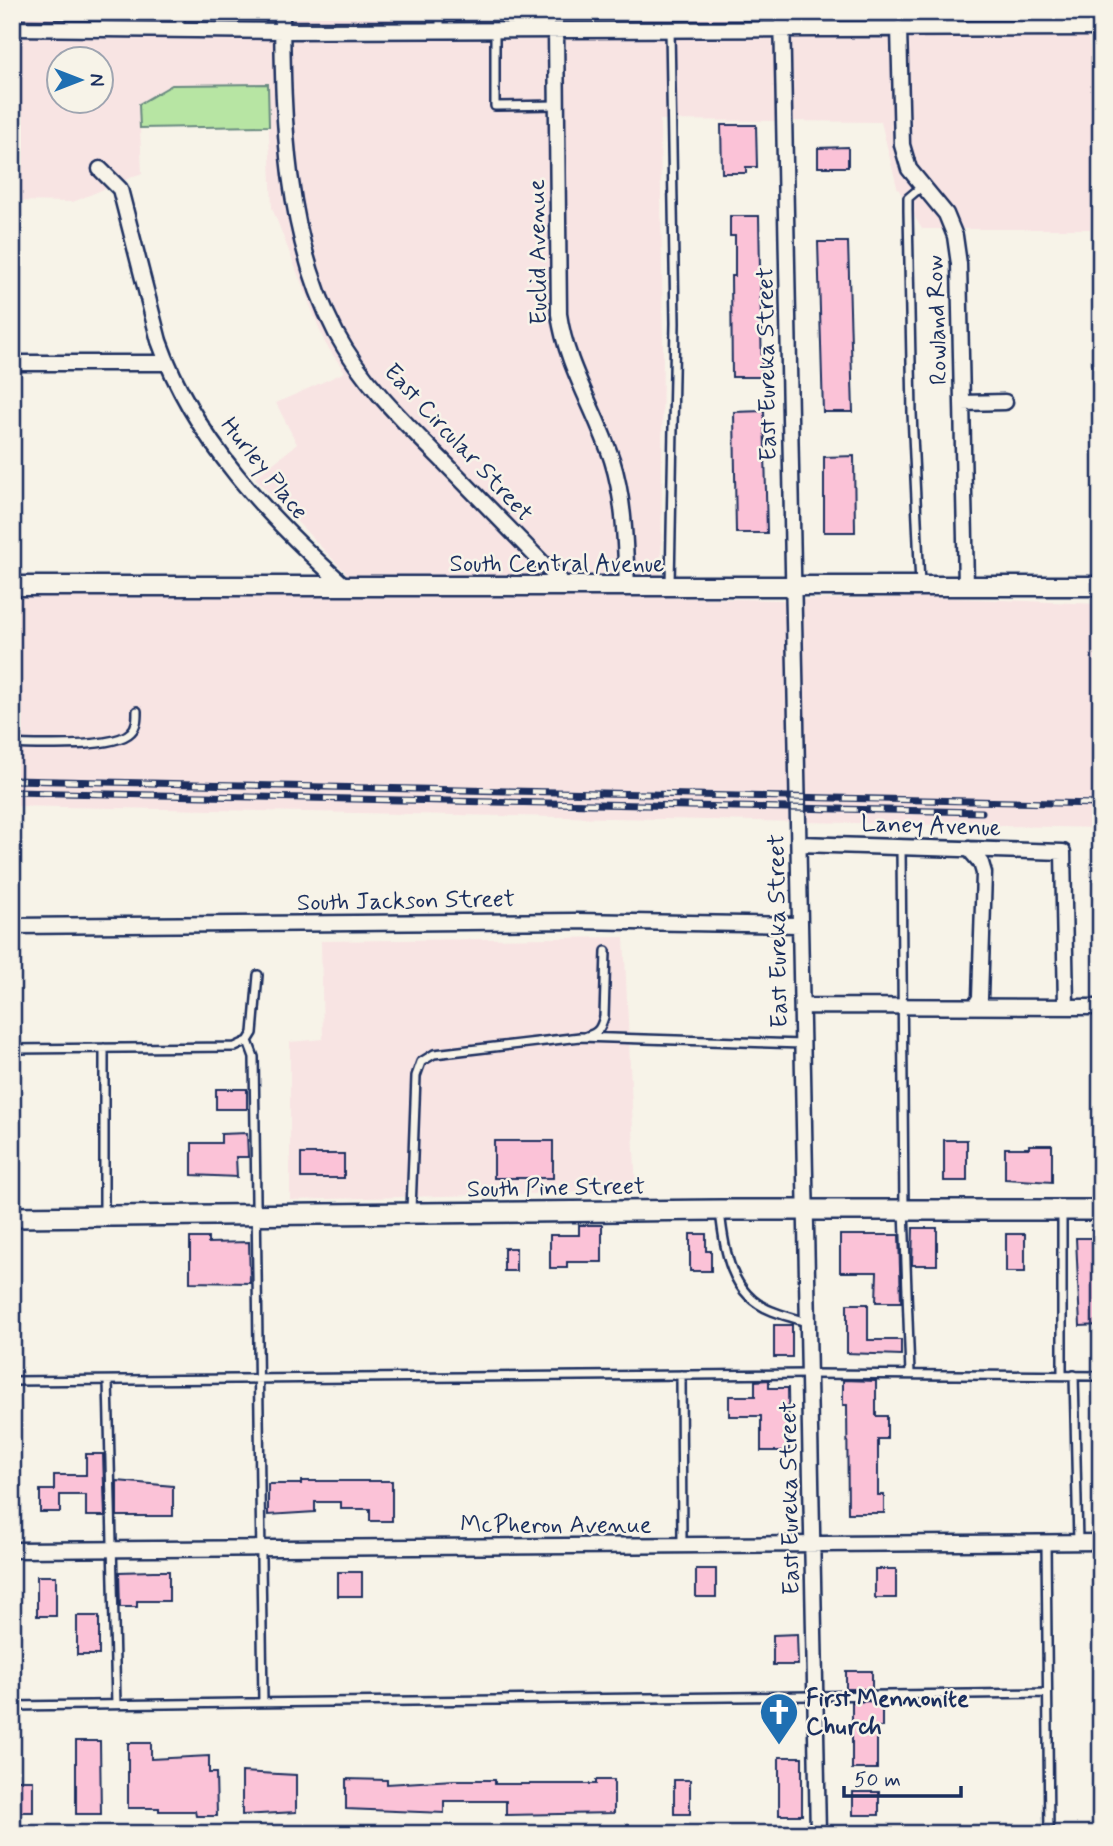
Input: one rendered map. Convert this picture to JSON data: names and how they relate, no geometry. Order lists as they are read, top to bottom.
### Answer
{
  "streets": {
    "main road": ["South Pine Street"],
    "street": [
      "Euclid Avenue",
      "Rowland Row",
      "East Eureka Street",
      "East Circular Street",
      "Hurley Place",
      "South Central Avenue",
      "Laney Avenue",
      "South Jackson Street",
      "McPheron Avenue"
    ]
  },
  "crossings": [
    ["Euclid Avenue", "South Central Avenue"],
    ["Rowland Row", "South Central Avenue"],
    ["East Eureka Street", "South Central Avenue"],
    ["East Eureka Street", "Laney Avenue"],
    ["East Eureka Street", "South Jackson Street"],
    ["East Eureka Street", "South Pine Street"],
    ["East Eureka Street", "McPheron Avenue"],
    ["East Circular Street", "South Central Avenue"],
    ["Hurley Place", "South Central Avenue"]
  ],
  "places": {
    "church": ["First Mennonite Church"]
  },
  "scale_bar": "50 m",
  "north": "right"
}
